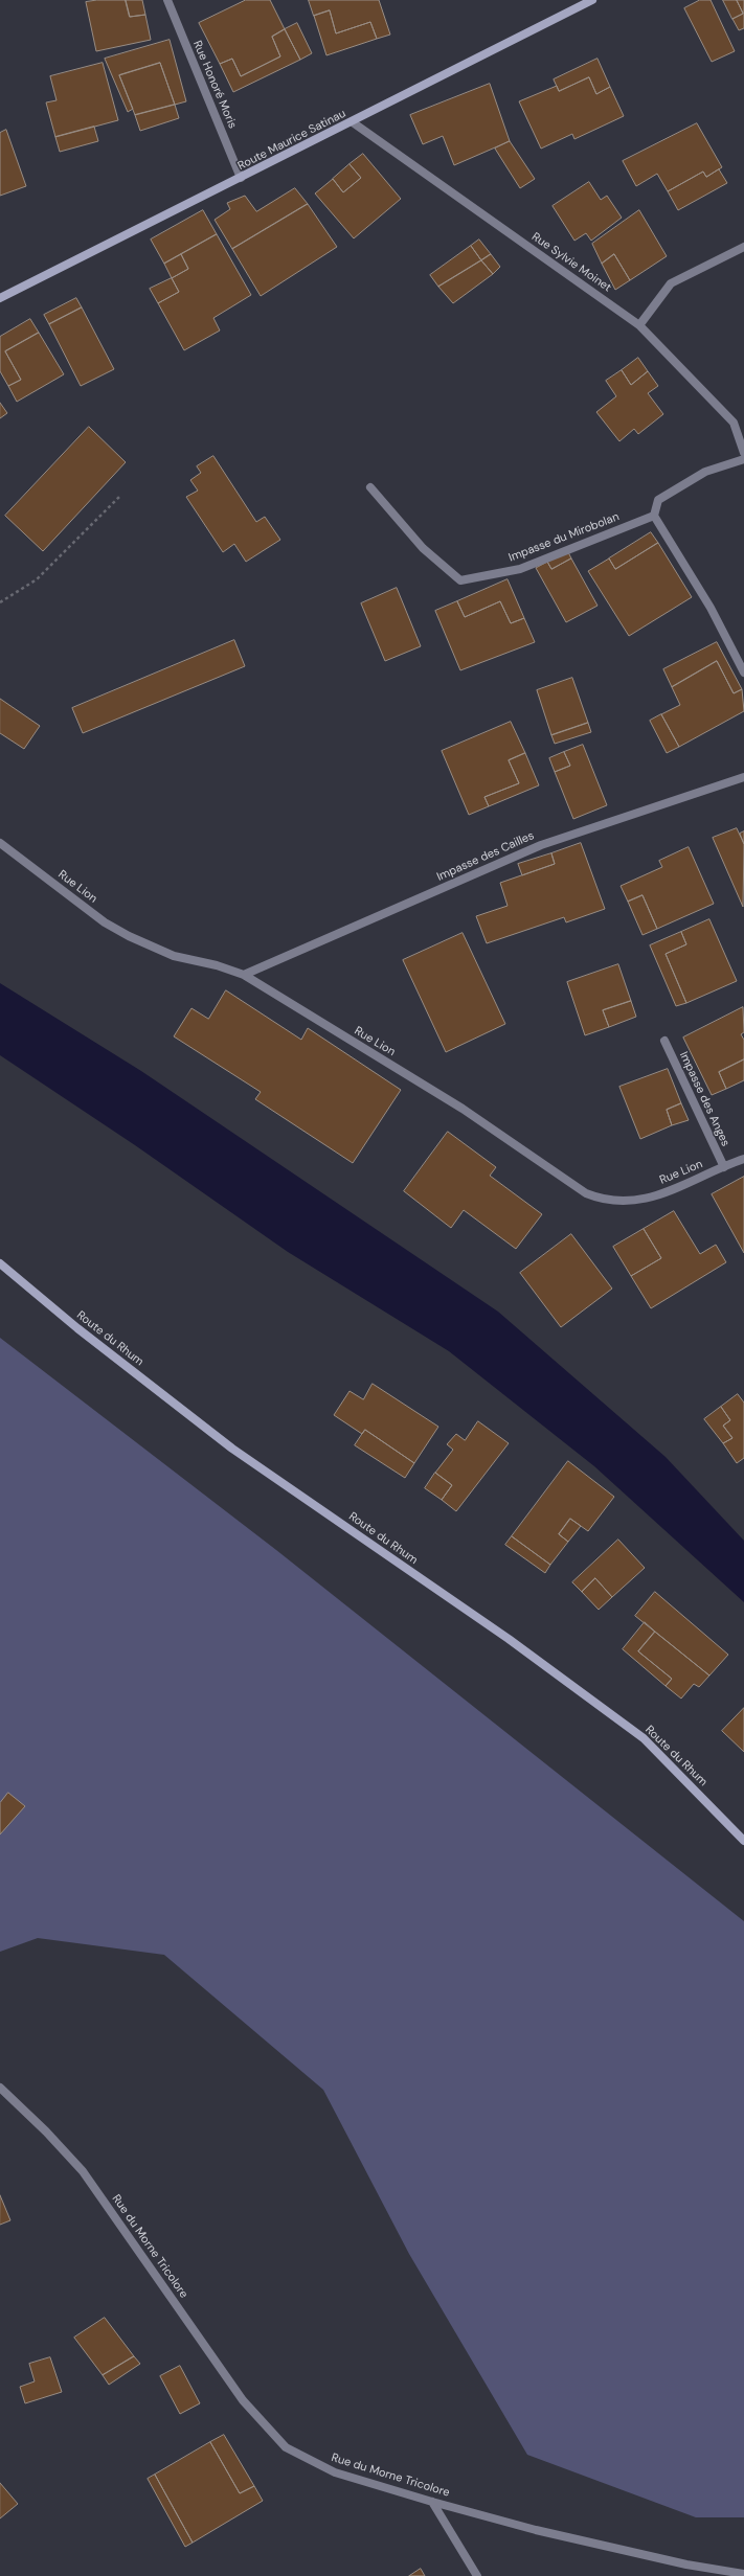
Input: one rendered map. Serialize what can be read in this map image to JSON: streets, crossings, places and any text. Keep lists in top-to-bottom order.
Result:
{
  "streets": {
    "street": [
      "Rue Honoré Moris",
      "Route Maurice Satinau",
      "Rue Sylvie Moinet",
      "Impasse du Mirobolan",
      "Impasse des Cailles",
      "Rue Lion",
      "Impasse des Anges",
      "Route du Rhum",
      "Rue du Morne Tricolore"
    ]
  },
  "crossings": [
    ["Rue Honoré Moris", "Route Maurice Satinau"],
    ["Route Maurice Satinau", "Rue Sylvie Moinet"],
    ["Impasse des Cailles", "Rue Lion"],
    ["Rue Lion", "Impasse des Anges"]
  ]
}
